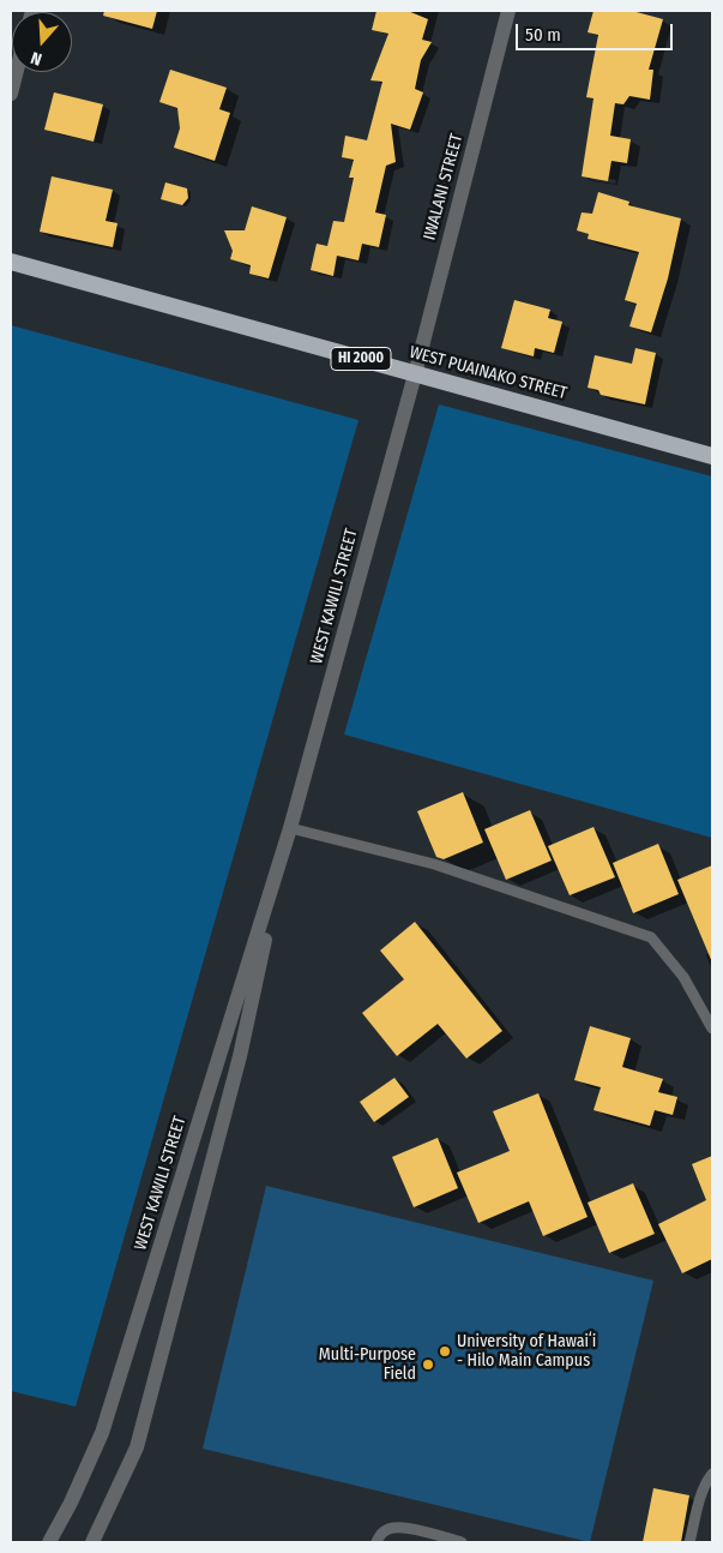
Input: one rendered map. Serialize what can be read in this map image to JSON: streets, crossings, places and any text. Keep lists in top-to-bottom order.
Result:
{
  "streets": {
    "highway": ["HI 2000", "WEST PUAINAKO STREET"],
    "street": ["IWALANI STREET", "WEST KAWILI STREET"]
  },
  "crossings": [
    ["IWALANI STREET", "WEST PUAINAKO STREET"],
    ["IWALANI STREET", "WEST KAWILI STREET"],
    ["WEST PUAINAKO STREET", "WEST KAWILI STREET"]
  ],
  "places": ["University of Hawaiʻi - Hilo Main Campus", "Multi-Purpose Field"],
  "scale_bar": "50 m",
  "north": "bottom"
}
